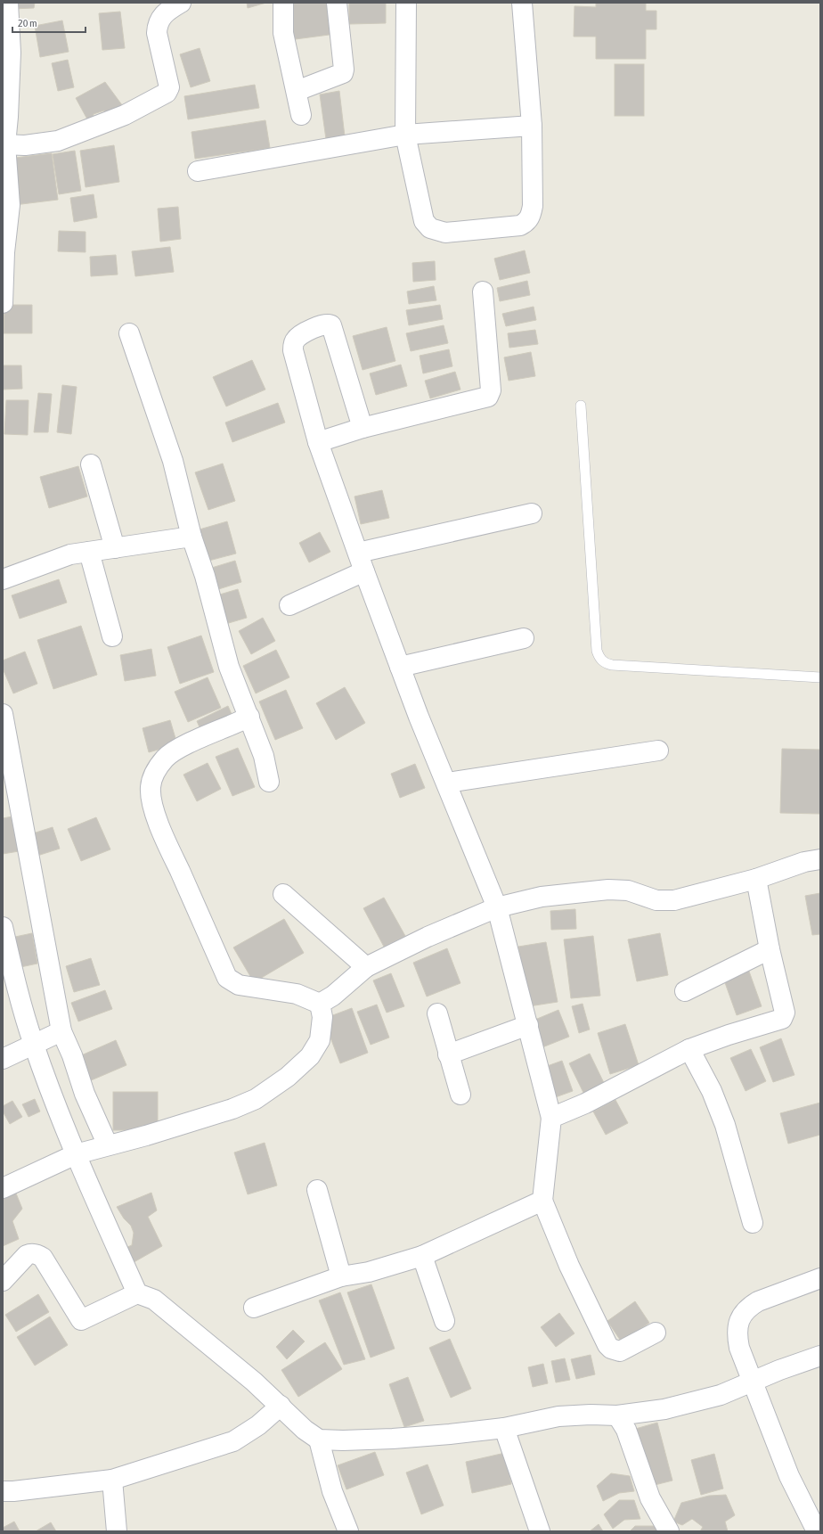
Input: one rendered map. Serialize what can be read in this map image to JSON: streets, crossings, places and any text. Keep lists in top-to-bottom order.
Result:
{
  "scale_bar": "20 m"
}
